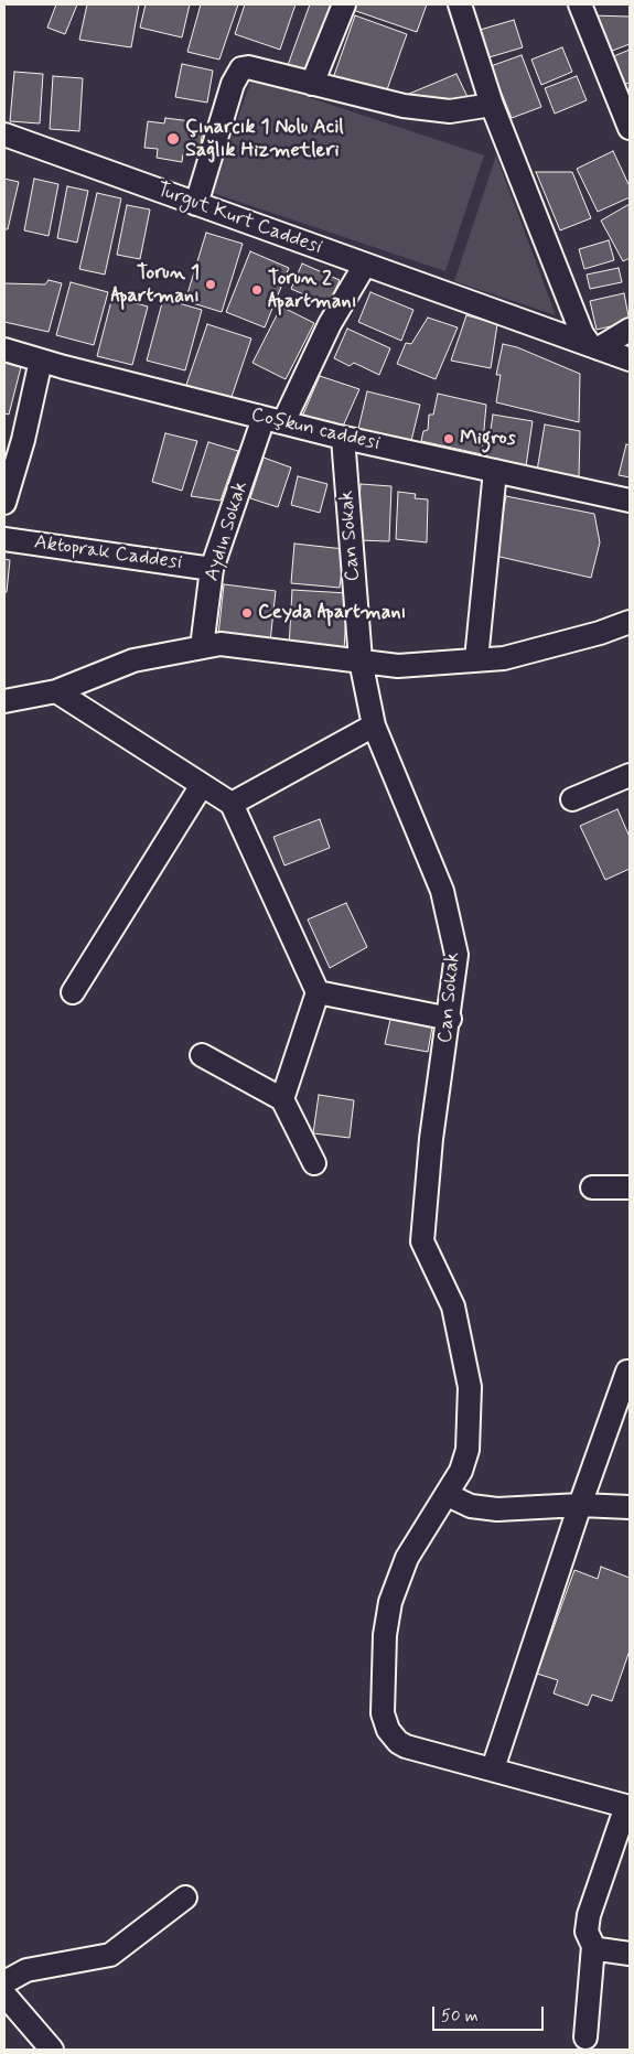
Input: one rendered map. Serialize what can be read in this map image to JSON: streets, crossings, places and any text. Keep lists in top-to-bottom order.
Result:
{
  "streets": {
    "street": [
      "Turgut Kurt Caddesi",
      "Coşkun caddesi",
      "Aydın Sokak",
      "Can Sokak",
      "Aktoprak Caddesi"
    ]
  },
  "crossings": [
    ["Turgut Kurt Caddesi", "Aydın Sokak"],
    ["Coşkun caddesi", "Aydın Sokak"],
    ["Coşkun caddesi", "Can Sokak"],
    ["Aydın Sokak", "Aktoprak Caddesi"]
  ],
  "places": [
    "Çınarcık 1 Nolu Acil Sağlık Hizmetleri",
    "Torun 1 Apartmanı",
    "Torun 2 Apartmanı",
    "Migros",
    "Ceyda Apartmanı"
  ],
  "scale_bar": "50 m"
}
